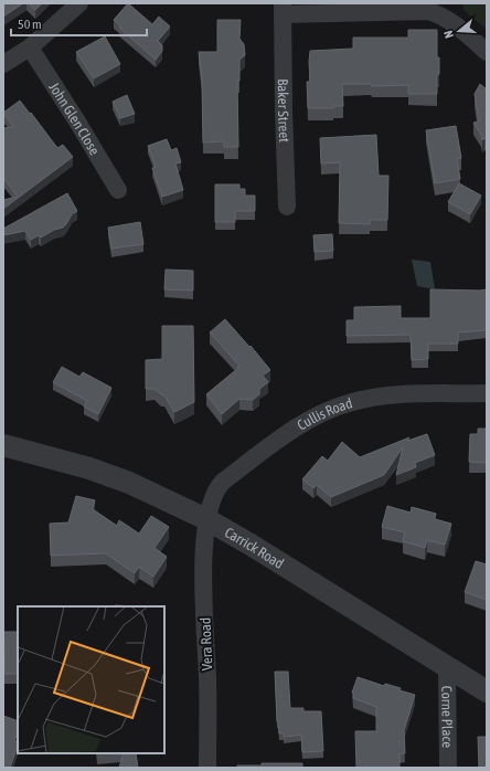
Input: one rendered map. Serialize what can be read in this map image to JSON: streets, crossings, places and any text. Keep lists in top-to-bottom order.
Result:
{
  "streets": {
    "street": [
      "Baker Street",
      "John Glen Close",
      "Cullis Road",
      "Carrick Road",
      "Vera Road",
      "Corne Place"
    ]
  },
  "crossings": [
    ["Cullis Road", "Carrick Road"],
    ["Cullis Road", "Vera Road"],
    ["Carrick Road", "Vera Road"],
    ["Carrick Road", "Corne Place"]
  ],
  "scale_bar": "50 m",
  "north": "left"
}
